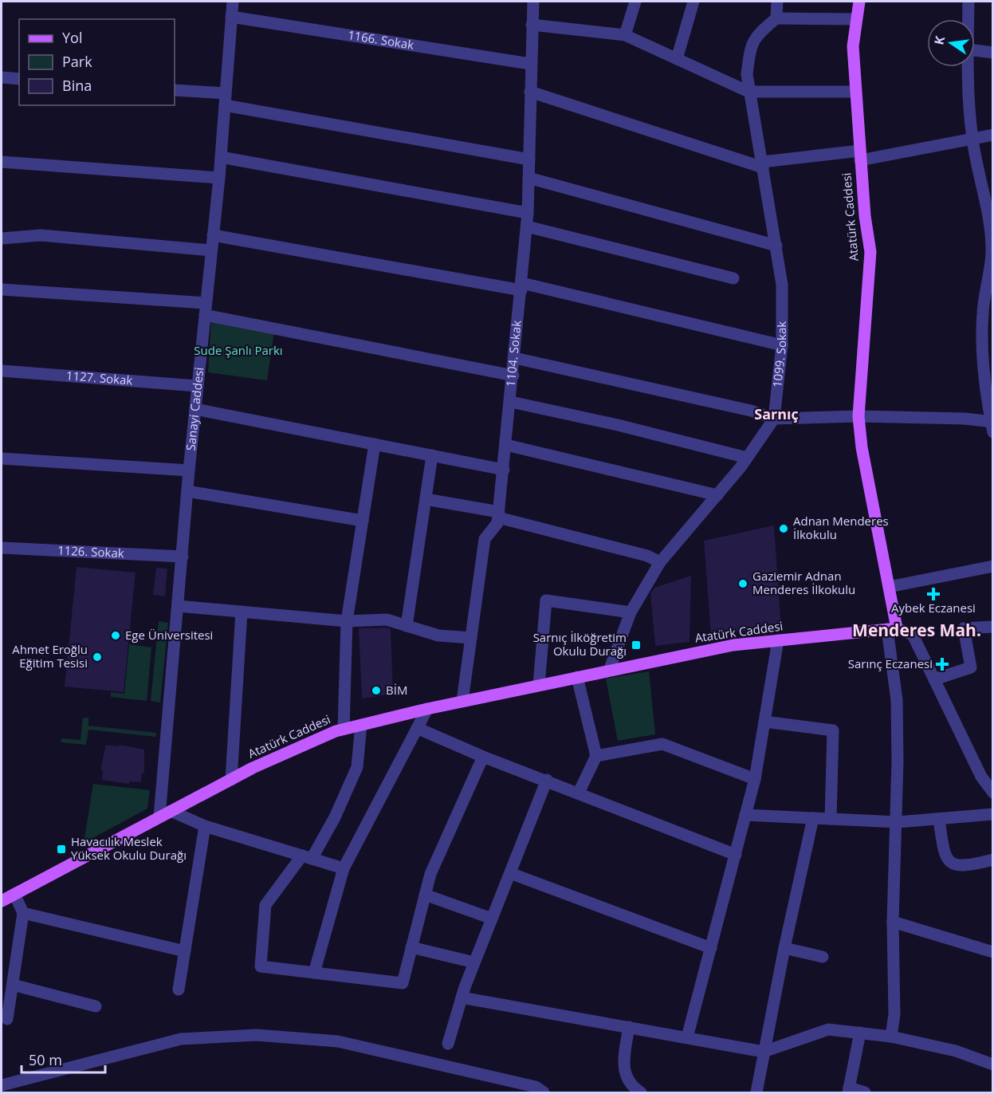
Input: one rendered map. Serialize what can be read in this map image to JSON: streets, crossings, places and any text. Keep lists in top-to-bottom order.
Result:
{
  "streets": {
    "main road": ["Atatürk Caddesi"],
    "street": [
      "1166. Sokak",
      "1104. Sokak",
      "1099. Sokak",
      "1127. Sokak",
      "Sanayi Caddesi",
      "1126. Sokak"
    ]
  },
  "crossings": [
    ["1166. Sokak", "1104. Sokak"],
    ["1166. Sokak", "Sanayi Caddesi"],
    ["Atatürk Caddesi", "1104. Sokak"],
    ["Atatürk Caddesi", "1099. Sokak"],
    ["Atatürk Caddesi", "Sanayi Caddesi"],
    ["1127. Sokak", "Sanayi Caddesi"],
    ["Sanayi Caddesi", "1126. Sokak"]
  ],
  "districts": ["Sarnıç", "Menderes Mah."],
  "parks": ["Sude Şanlı Parkı"],
  "places": {
    "other": [
      "Adnan Menderes İlkokulu",
      "Gaziemir Adnan Menderes İlkokulu",
      "Ege Üniversitesi",
      "Ahmet Eroğlu Eğitim Tesisi",
      "BİM"
    ],
    "health": ["Aybek Eczanesi", "Sarınç Eczanesi"],
    "transit": ["Sarnıç İlköğretim Okulu Durağı", "Havacılık Meslek Yüksek Okulu Durağı"]
  },
  "legend": ["Yol", "Park", "Bina"],
  "scale_bar": "50 m",
  "north": "left"
}
